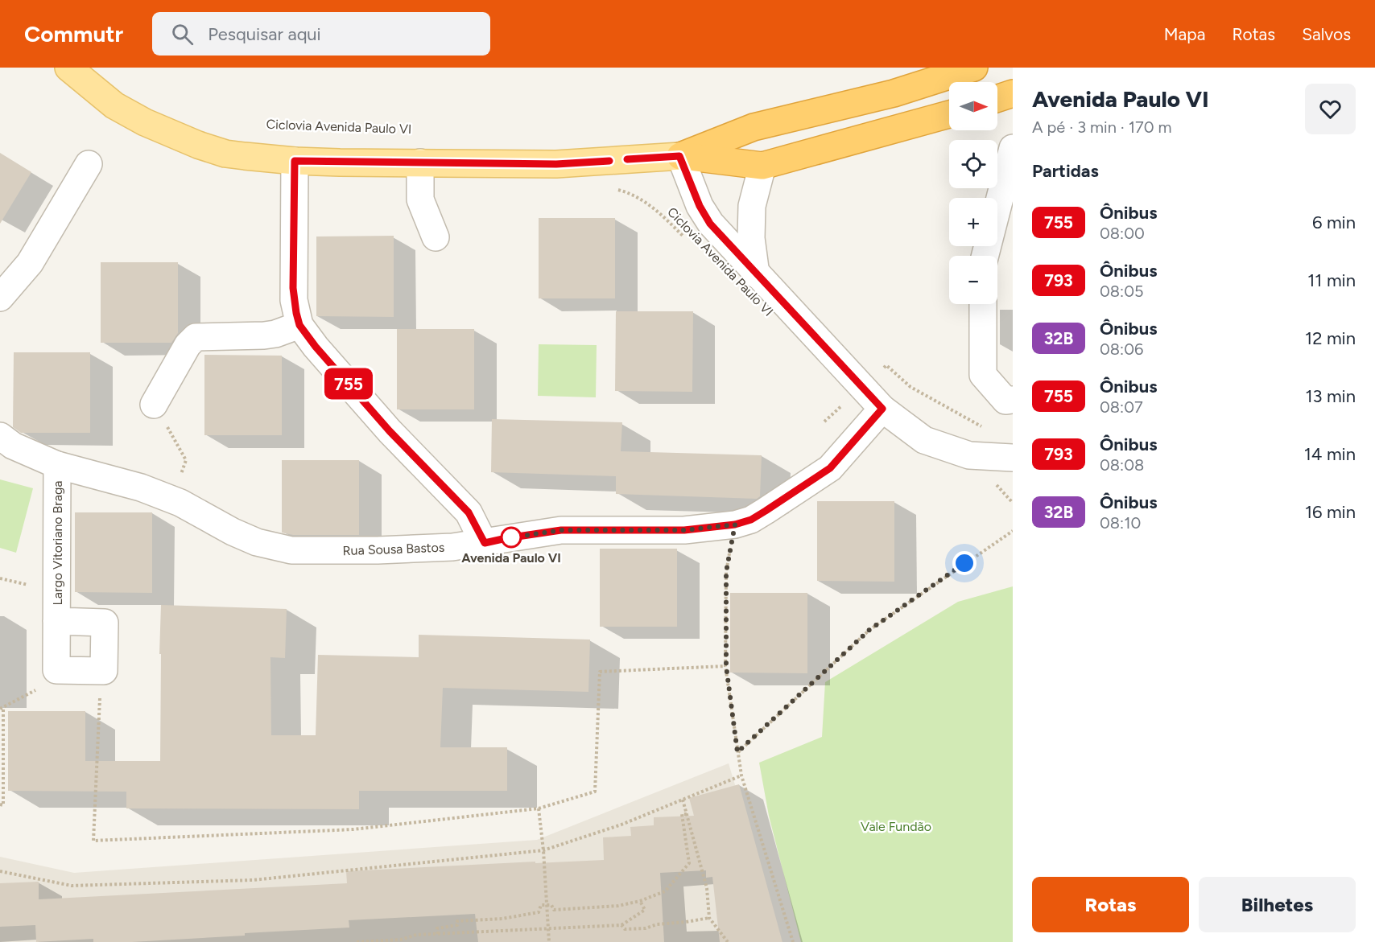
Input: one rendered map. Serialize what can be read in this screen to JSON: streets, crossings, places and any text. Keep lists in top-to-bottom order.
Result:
{
  "streets": {
    "street": ["Largo Vitoriano Braga", "Rua Sousa Bastos"],
    "path": ["Ciclovia Avenida Paulo VI"]
  },
  "crossings": [
    ["Largo Vitoriano Braga", "Rua Sousa Bastos"]
  ],
  "parks": ["Vale Fundão"],
  "places": ["Avenida Paulo VI"],
  "lines": ["bus line 755"],
  "north": "right",
  "page": {
    "header": "Commutr",
    "search": "Pesquisar aqui",
    "nav": ["Mapa", "Rotas", "Salvos"],
    "on_map": "755",
    "heading": [
      ["Avenida Paulo VI", "A pé · 3 min · 170 m"],
      "Partidas"
    ],
    "map_buttons": ["+", "−"],
    "list": [
      {
        "mark": "755",
        "name": "Ônibus",
        "note": "08:00",
        "value": "6 min"
      },
      {
        "mark": "793",
        "name": "Ônibus",
        "note": "08:05",
        "value": "11 min"
      },
      {
        "mark": "32B",
        "name": "Ônibus",
        "note": "08:06",
        "value": "12 min"
      },
      {
        "mark": "755",
        "name": "Ônibus",
        "note": "08:07",
        "value": "13 min"
      },
      {
        "mark": "793",
        "name": "Ônibus",
        "note": "08:08",
        "value": "14 min"
      },
      {
        "mark": "32B",
        "name": "Ônibus",
        "note": "08:10",
        "value": "16 min"
      }
    ],
    "buttons": ["Rotas", "Bilhetes"]
  }
}
